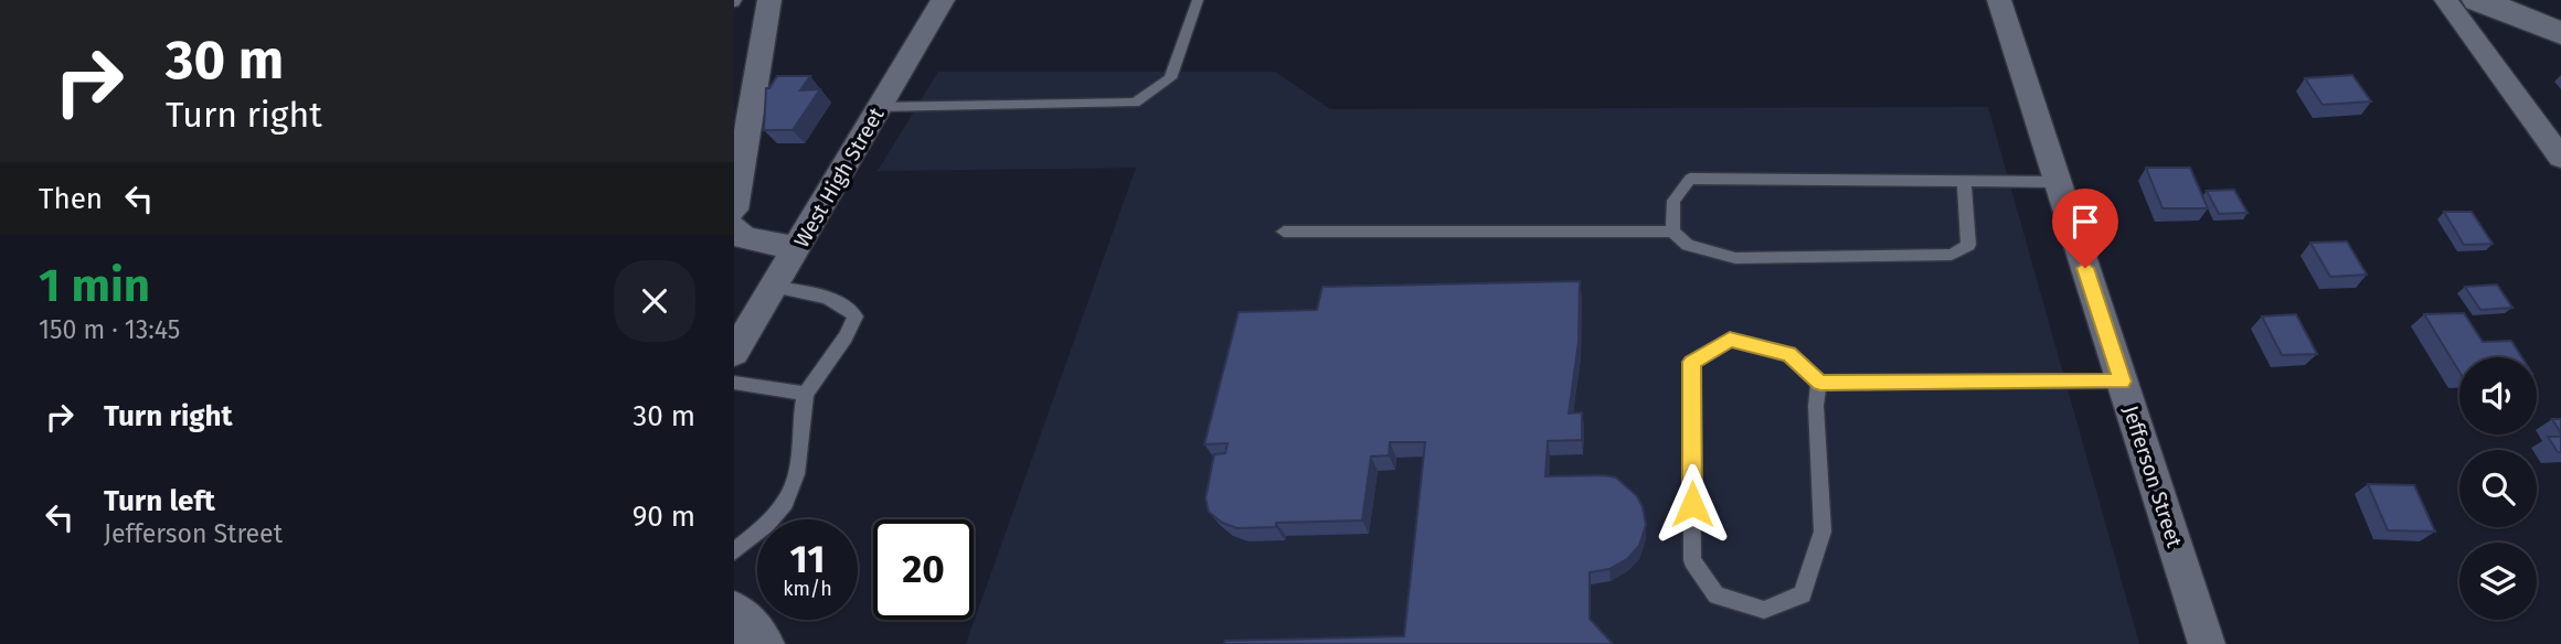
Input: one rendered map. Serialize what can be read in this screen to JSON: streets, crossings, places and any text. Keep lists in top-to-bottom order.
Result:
{
  "streets": {
    "street": ["West High Street", "Jefferson Street"]
  },
  "page": {
    "turn": ["30 m", "Turn right"],
    "then": "Then",
    "heading": ["1 min", "150 m · 13:45"],
    "list": [
      {
        "name": "Turn right",
        "value": "30 m"
      },
      {
        "name": "Turn left",
        "note": "Jefferson Street",
        "value": "90 m"
      }
    ],
    "speed": "11 km/h",
    "limit": "20"
  }
}
